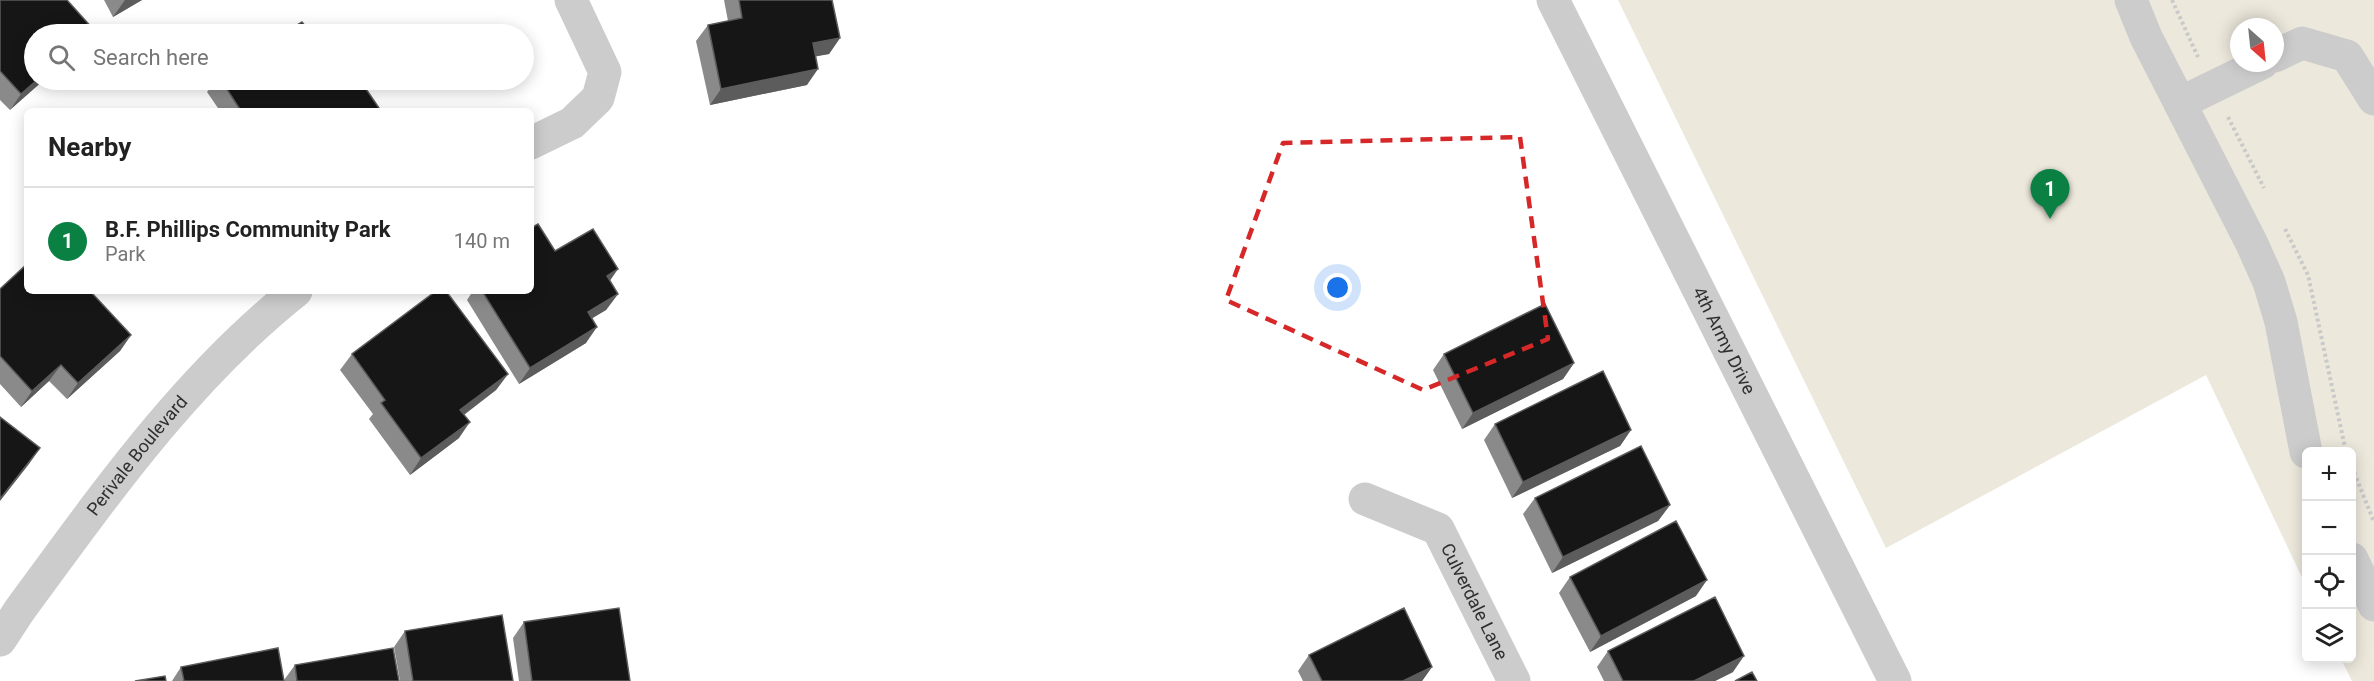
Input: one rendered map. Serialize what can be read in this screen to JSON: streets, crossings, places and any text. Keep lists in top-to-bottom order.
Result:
{
  "streets": {
    "street": ["4th Army Drive", "Perivale Boulevard", "Culverdale Lane"]
  },
  "north": "bottom right",
  "page": {
    "search": "Search here",
    "heading": "Nearby",
    "pins": "1",
    "list": [
      {
        "mark": "1",
        "name": "B.F. Phillips Community Park",
        "note": "Park",
        "value": "140 m"
      }
    ],
    "map_buttons": ["+", "−"]
  }
}
